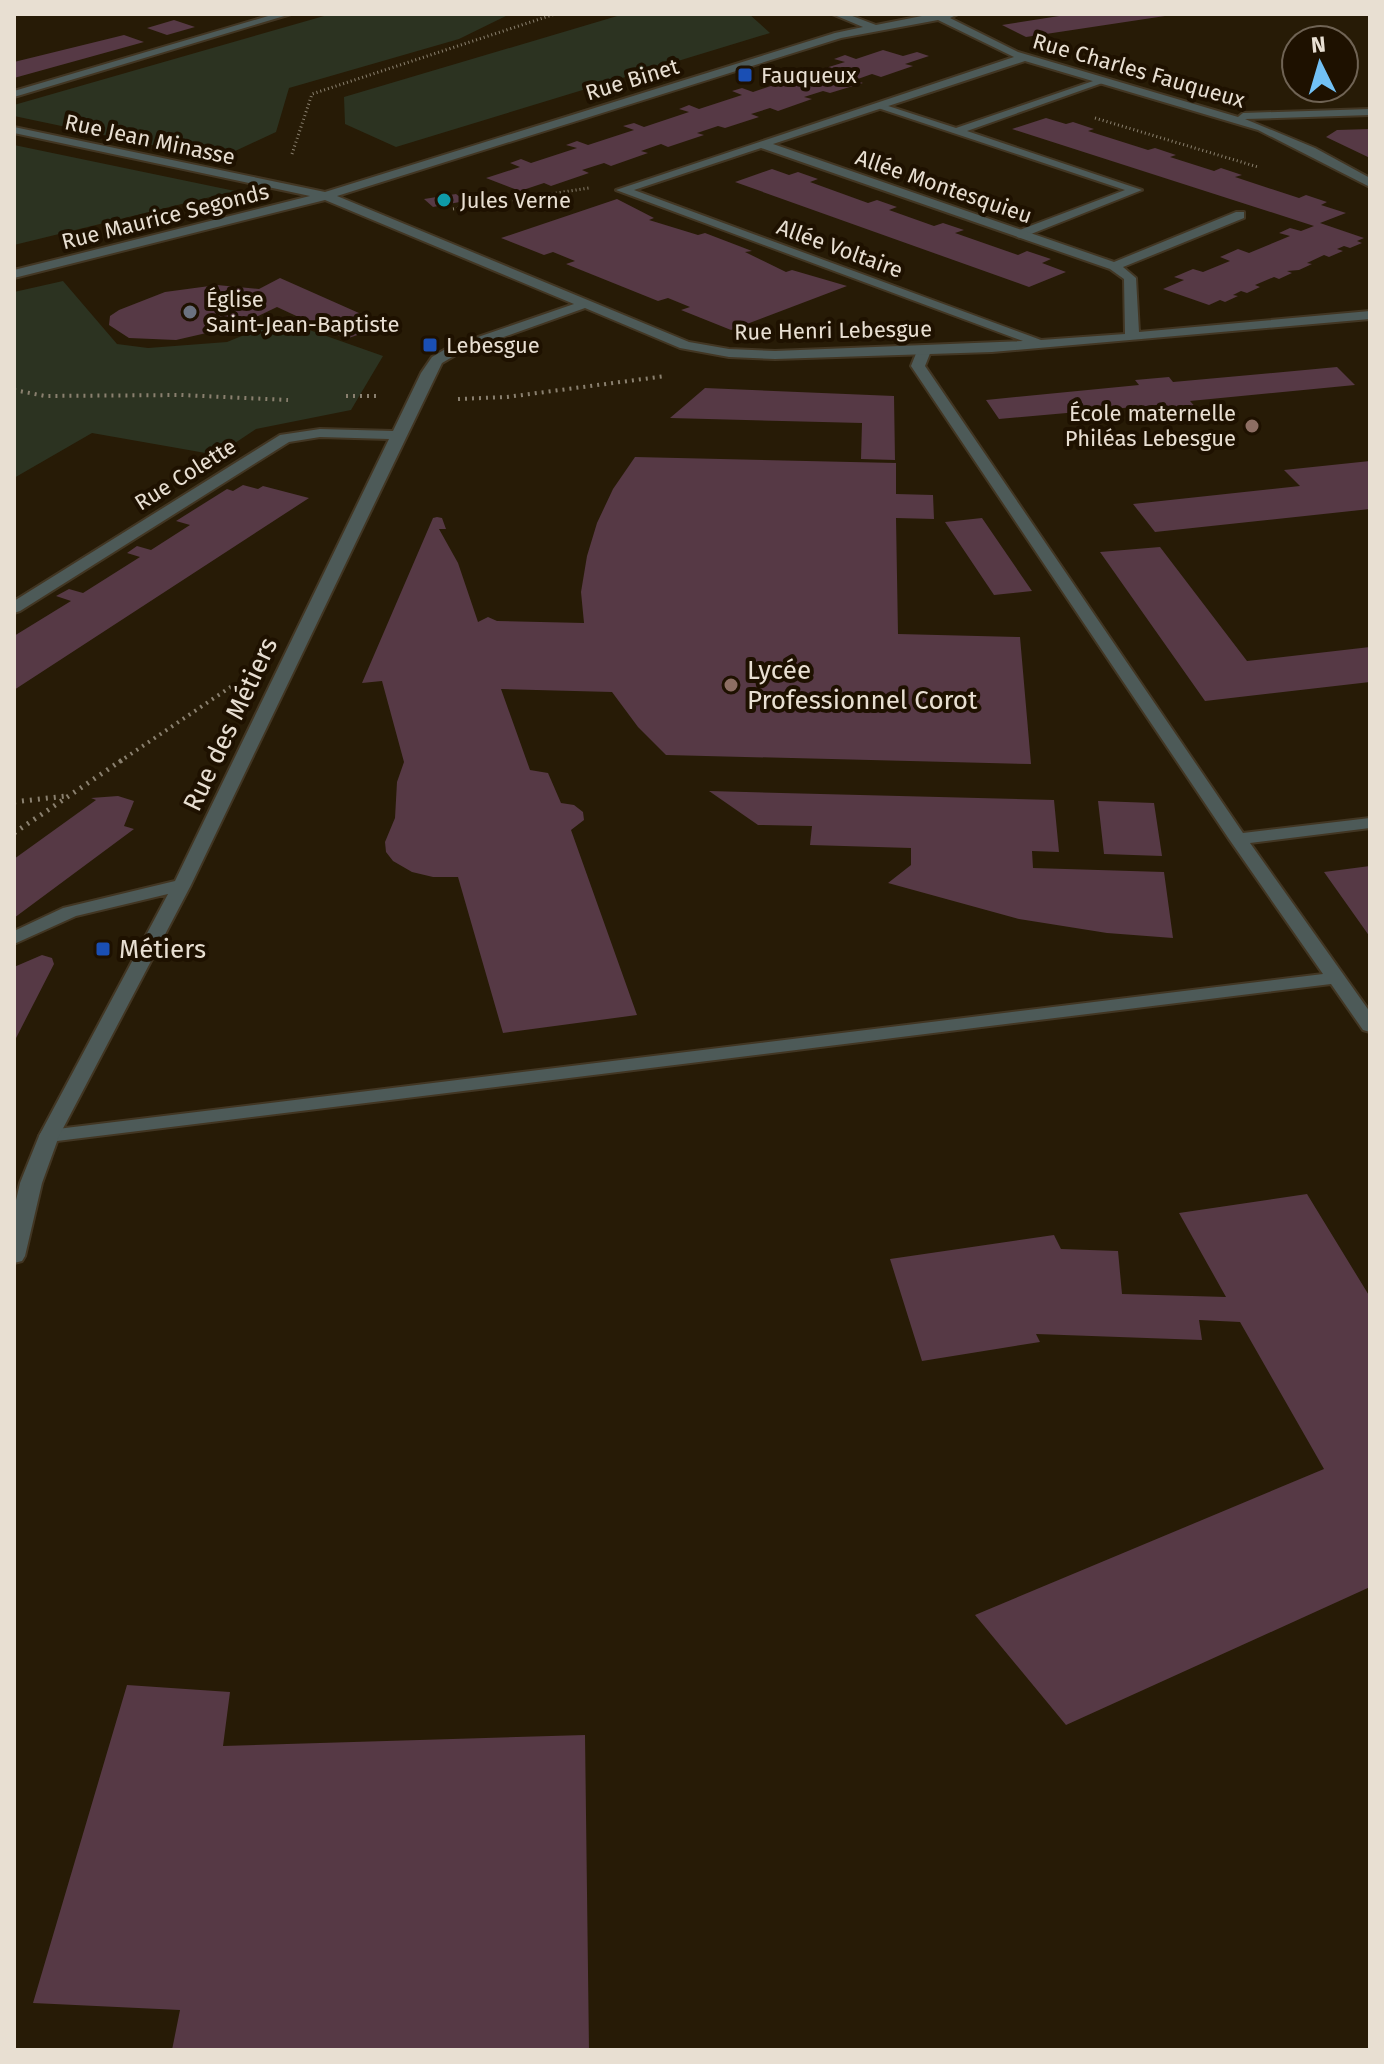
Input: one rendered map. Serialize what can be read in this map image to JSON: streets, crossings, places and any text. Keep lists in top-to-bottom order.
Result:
{
  "streets": {
    "street": [
      "Rue Charles Fauqueux",
      "Rue Binet",
      "Rue Jean Minasse",
      "Allée Montesquieu",
      "Rue Maurice Segonds",
      "Allée Voltaire",
      "Rue Henri Lebesgue",
      "Rue Colette",
      "Rue des Métiers"
    ]
  },
  "crossings": [
    ["Rue Charles Fauqueux", "Rue Binet"],
    ["Rue Binet", "Rue Jean Minasse"],
    ["Rue Binet", "Rue Maurice Segonds"],
    ["Rue Binet", "Rue Henri Lebesgue"],
    ["Rue Jean Minasse", "Rue Maurice Segonds"],
    ["Rue Jean Minasse", "Rue Henri Lebesgue"],
    ["Rue Maurice Segonds", "Rue Henri Lebesgue"],
    ["Allée Voltaire", "Rue Henri Lebesgue"],
    ["Rue Henri Lebesgue", "Rue des Métiers"],
    ["Rue Colette", "Rue des Métiers"]
  ],
  "places": {
    "transit": ["Fauqueux", "Lebesgue", "Métiers"],
    "other": [
      "Jules Verne",
      "Église Saint-Jean-Baptiste",
      "École maternelle Philéas Lebesgue",
      "Lycée Professionnel Corot"
    ]
  },
  "north": "top"
}
